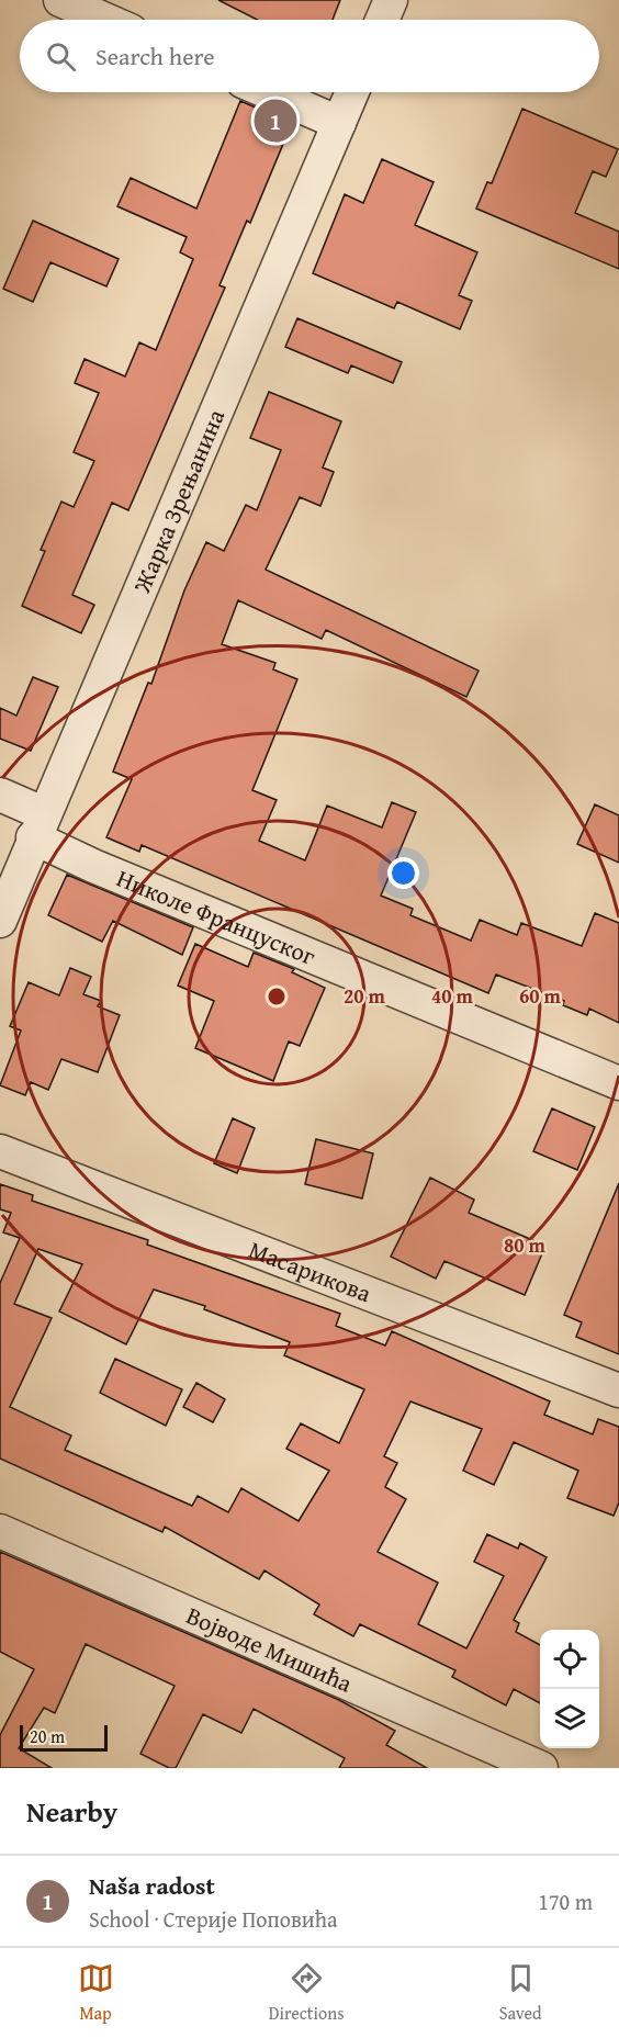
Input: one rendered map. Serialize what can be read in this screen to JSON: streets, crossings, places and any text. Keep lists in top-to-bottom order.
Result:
{
  "streets": {
    "street": [
      "Жарка Зрењанина",
      "Николе Француског",
      "Масарикова",
      "Војводе Мишића"
    ]
  },
  "crossings": [
    ["Жарка Зрењанина", "Николе Француског"]
  ],
  "scale_bar": "20 m",
  "page": {
    "search": "Search here",
    "pins": "1",
    "scale": "20 m",
    "heading": "Nearby",
    "list": [
      {
        "mark": "1",
        "name": "Naša radost",
        "note": "School · Стерије Поповића",
        "value": "170 m"
      }
    ],
    "nav": ["Map", "Directions", "Saved"]
  },
  "rings": [
    "20 m",
    "40 m",
    "60 m",
    "80 m"
  ]
}
